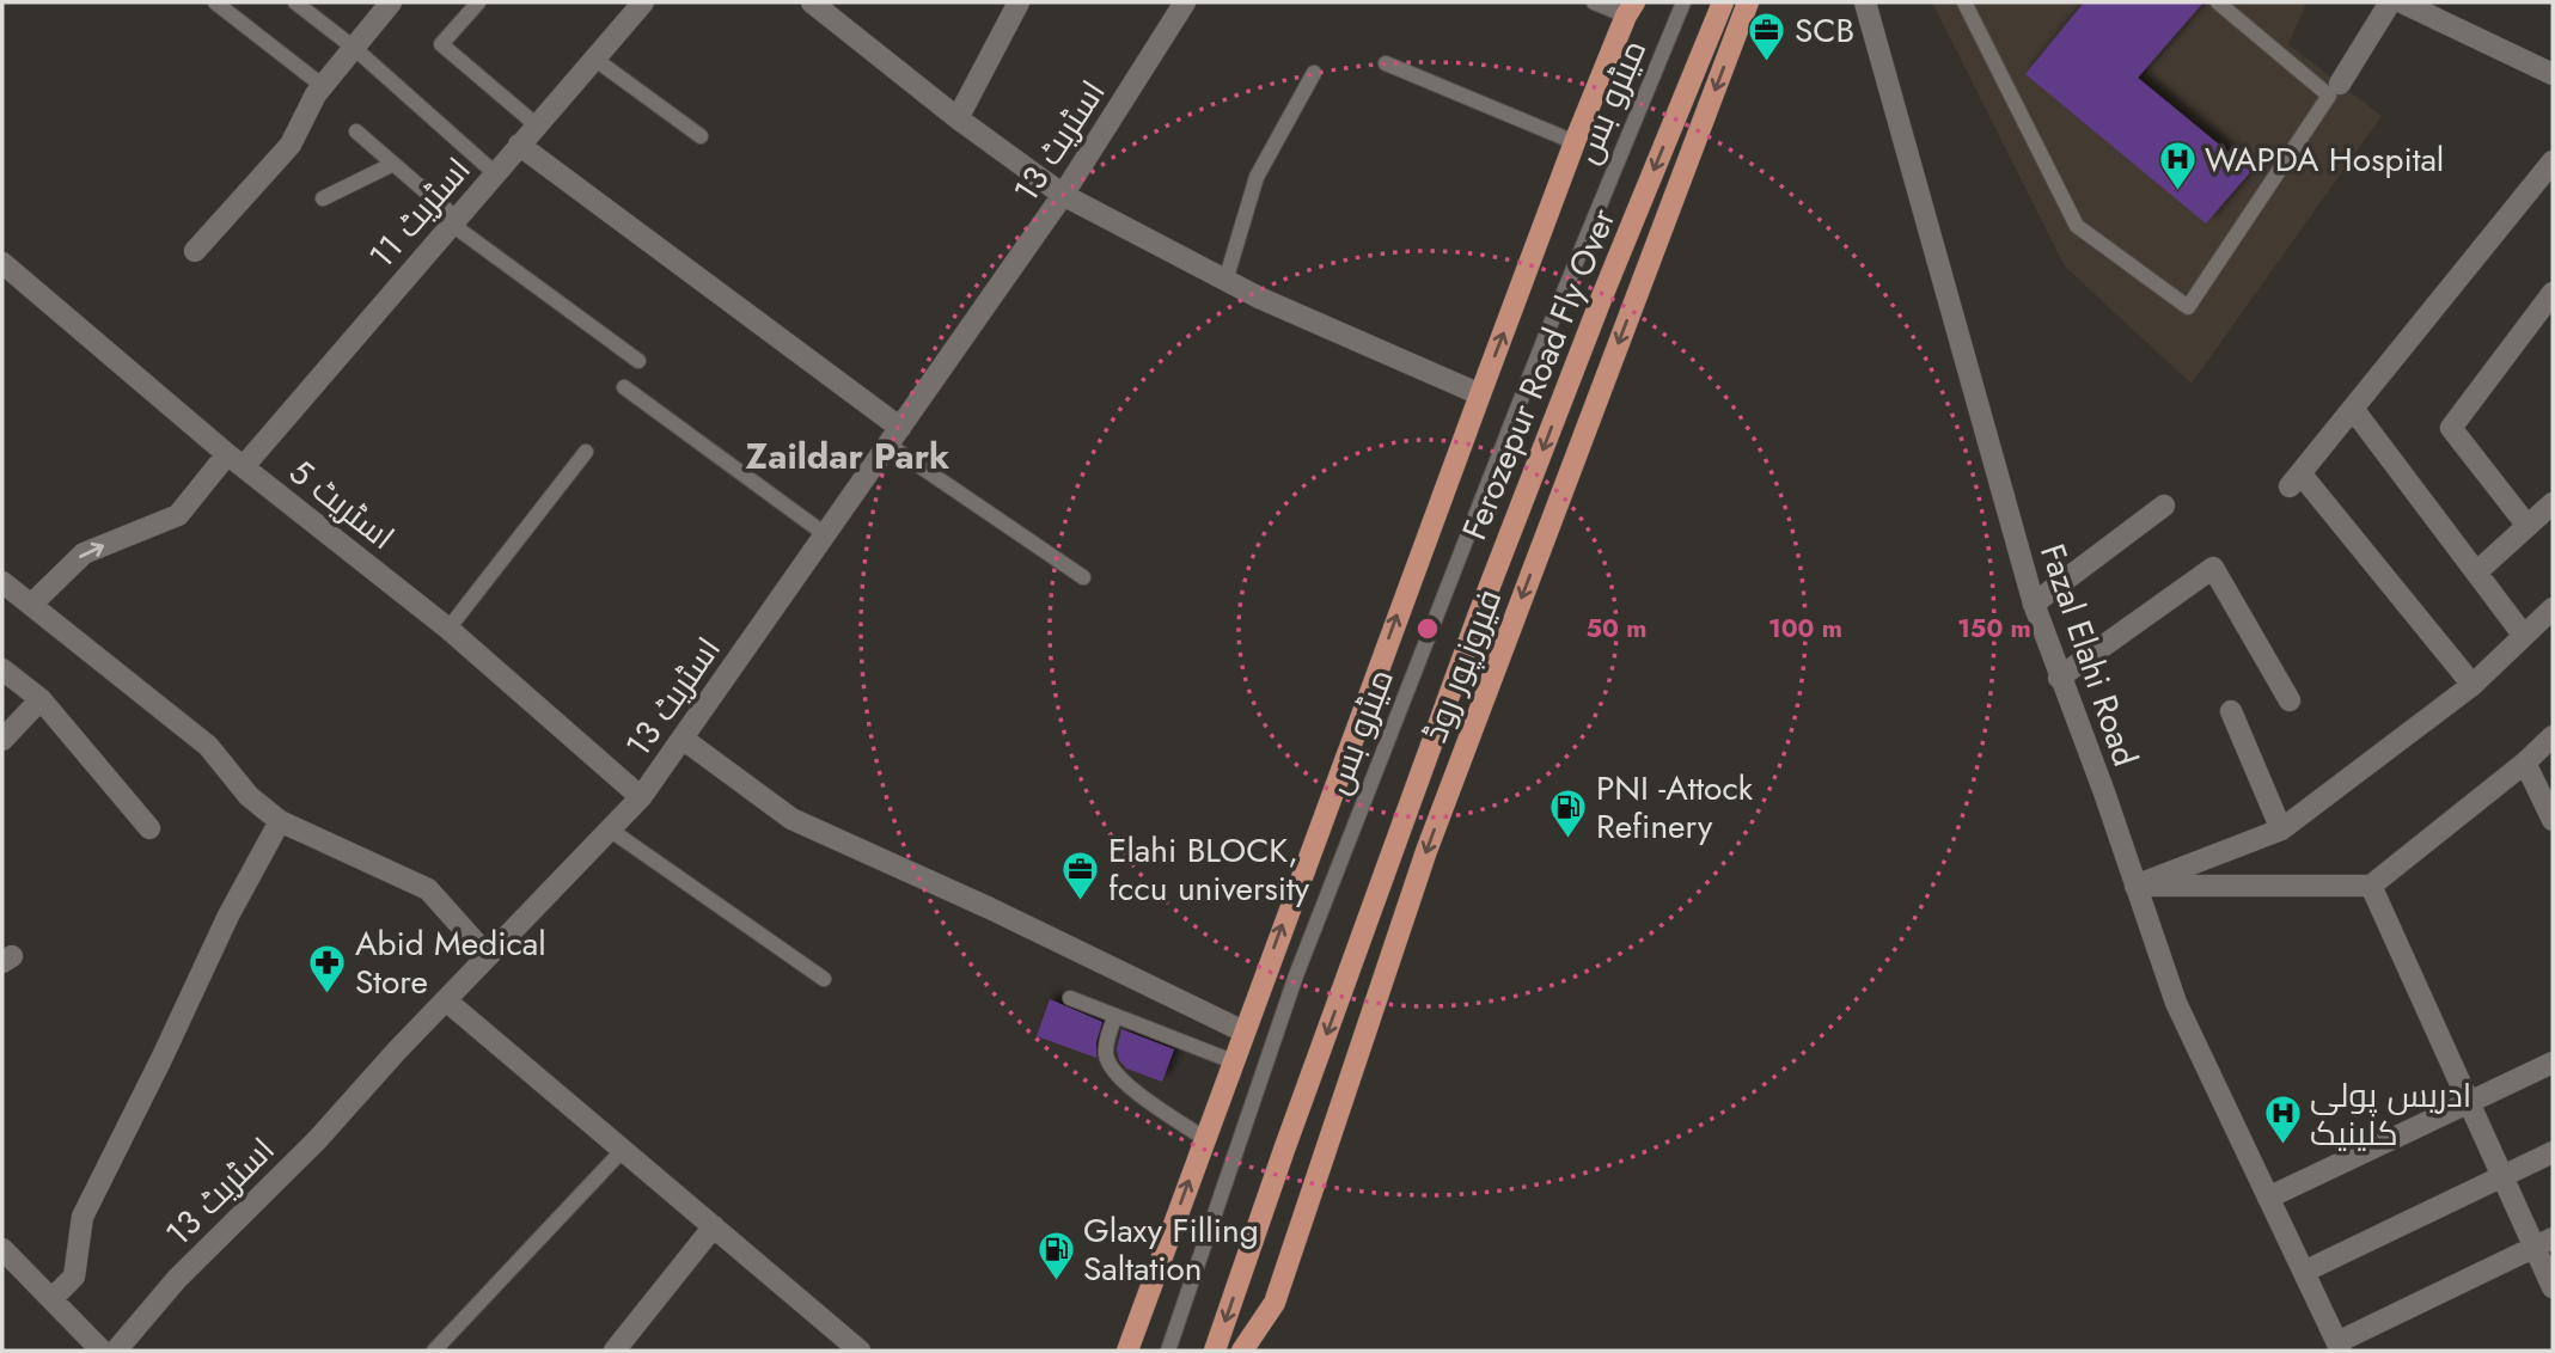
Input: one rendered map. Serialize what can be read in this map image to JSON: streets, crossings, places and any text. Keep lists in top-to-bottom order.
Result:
{
  "streets": {
    "main road": ["Ferozepur Road Fly Over", "فیروزپور روڈ"],
    "street": [
      "اسٹریٹ 13",
      "اسٹریٹ 11",
      "اسٹریٹ 5",
      "Fazal Elahi Road"
    ],
    "lane": ["میٹرو بس"]
  },
  "crossings": [
    ["اسٹریٹ 13", "اسٹریٹ 5"],
    ["اسٹریٹ 11", "اسٹریٹ 5"]
  ],
  "districts": ["Zaildar Park"],
  "places": {
    "office": ["SCB", "Elahi BLOCK, fccu university"],
    "hospital": ["WAPDA Hospital", "ادریس پولی کلینیک"],
    "fuel station": ["PNI -Attock Refinery", "Glaxy Filling Saltation"],
    "pharmacy": ["Abid Medical Store"]
  },
  "rings": ["50 m", "100 m", "150 m"]
}
